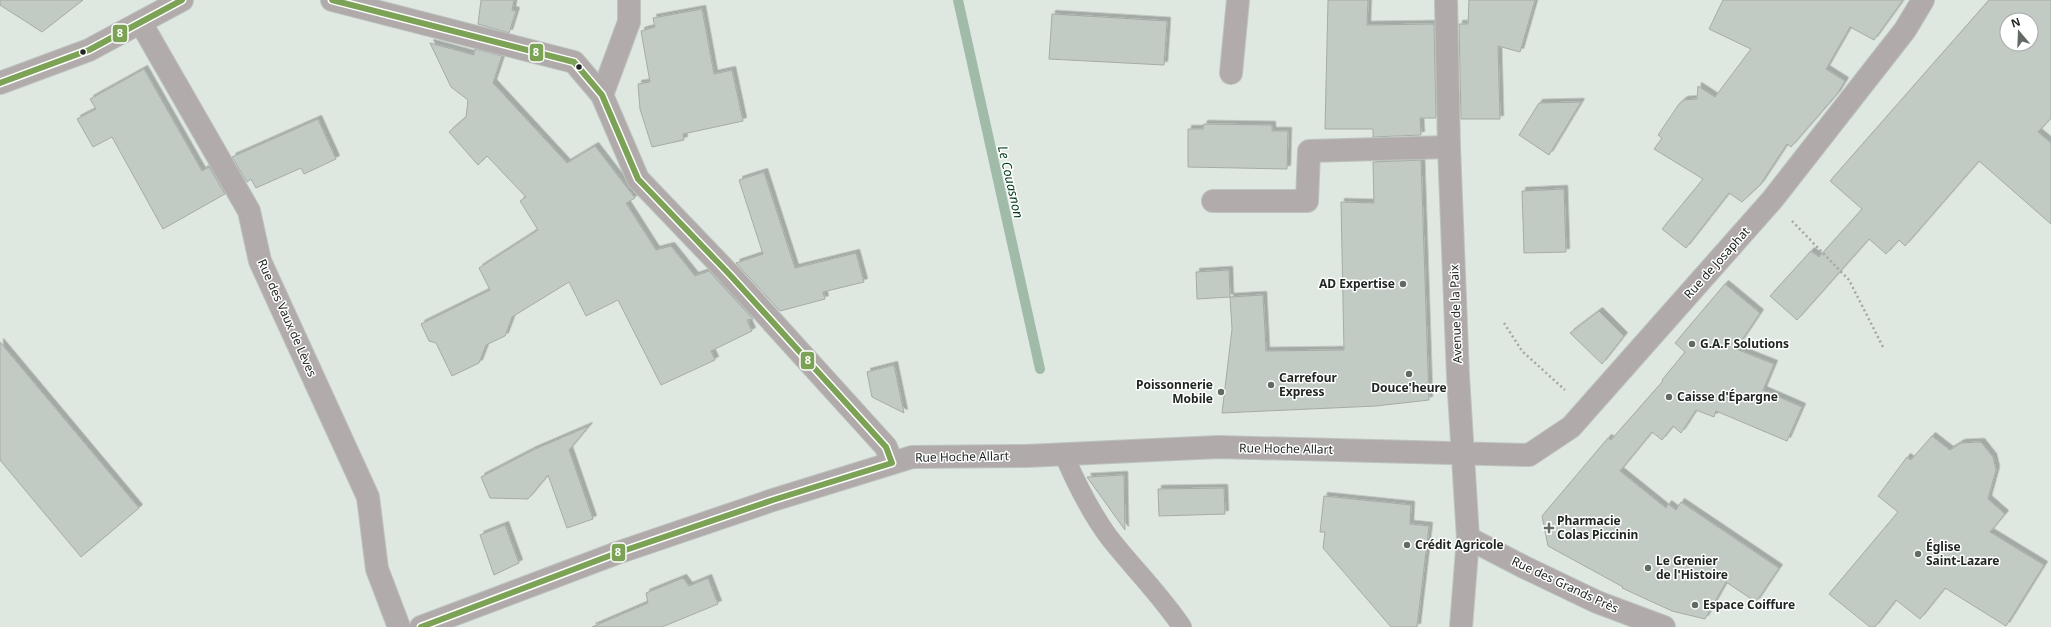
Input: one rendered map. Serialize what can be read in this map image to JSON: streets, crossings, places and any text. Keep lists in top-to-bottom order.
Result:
{
  "streets": {
    "street": [
      "Rue de Josaphat",
      "Avenue de la Paix",
      "Rue des Vaux de Lèves",
      "Rue Hoche Allart",
      "Rue des Grands Près"
    ]
  },
  "crossings": [
    ["Rue de Josaphat", "Avenue de la Paix"],
    ["Rue de Josaphat", "Rue Hoche Allart"],
    ["Avenue de la Paix", "Rue Hoche Allart"],
    ["Avenue de la Paix", "Rue des Grands Près"]
  ],
  "water": ["Le Couasnon"],
  "places": {
    "other": [
      "AD Expertise",
      "G.A.F Solutions",
      "Douce'heure",
      "Carrefour Express",
      "Poissonnerie Mobile",
      "Caisse d'Épargne",
      "Crédit Agricole",
      "Église Saint-Lazare",
      "Le Grenier de l'Histoire",
      "Espace Coiffure"
    ],
    "health": ["Pharmacie Colas Piccinin"]
  },
  "lines": ["transit line 8"],
  "north": "top"
}
